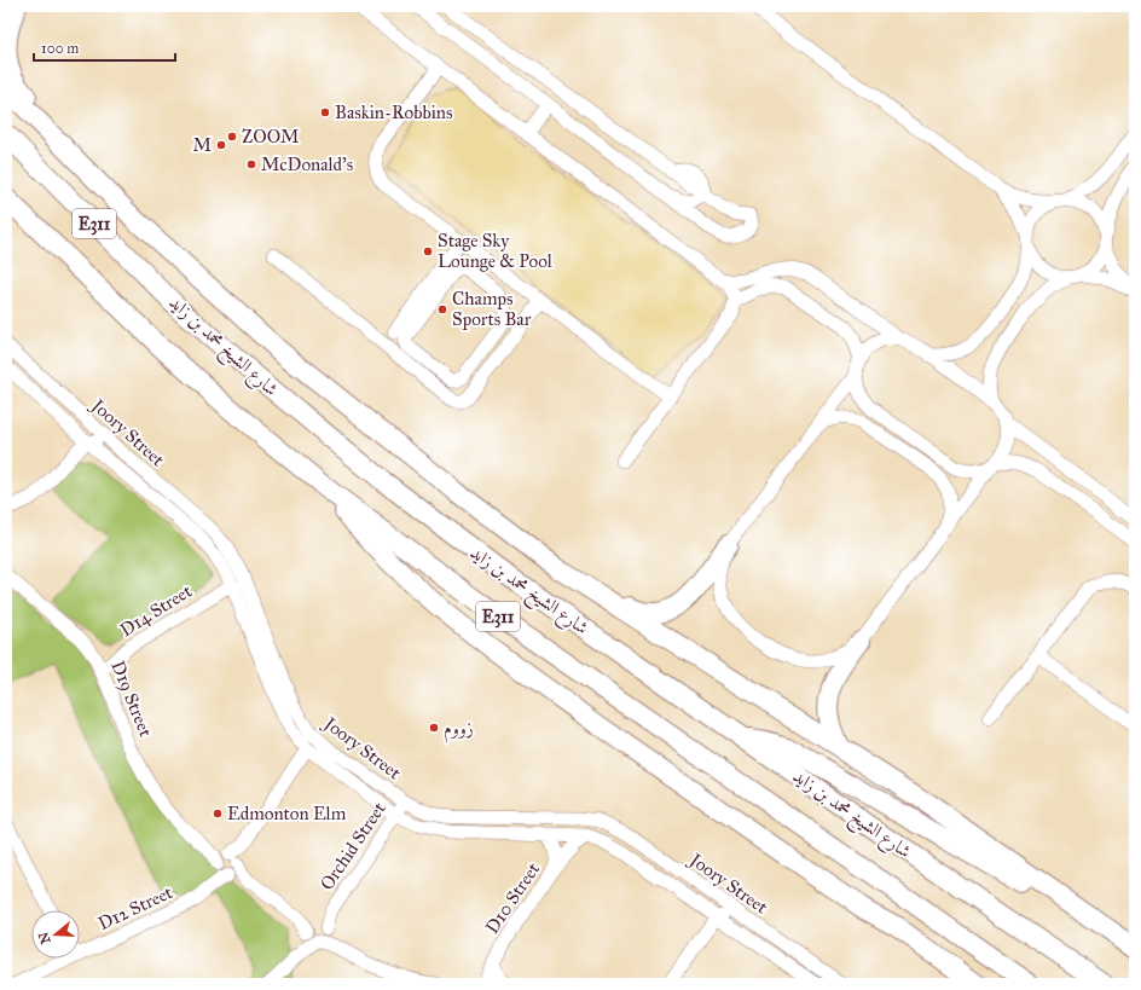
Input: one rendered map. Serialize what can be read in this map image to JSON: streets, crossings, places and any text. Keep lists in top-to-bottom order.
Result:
{
  "streets": {
    "highway": ["E311", "شارع الشيخ محمد بن زايد"],
    "street": [
      "Joory Street",
      "D14 Street",
      "D19 Street",
      "Orchid Street",
      "D10 Street",
      "D12 Street"
    ]
  },
  "crossings": [
    ["Joory Street", "D14 Street"],
    ["Joory Street", "Orchid Street"],
    ["Joory Street", "D10 Street"],
    ["D14 Street", "D19 Street"],
    ["D19 Street", "D12 Street"]
  ],
  "places": [
    "Baskin-Robbins",
    "ZOOM",
    "M",
    "McDonald's",
    "Stage Sky Lounge & Pool",
    "Champs Sports Bar",
    "زووم",
    "Edmonton Elm"
  ],
  "scale_bar": "100 m",
  "north": "left"
}
